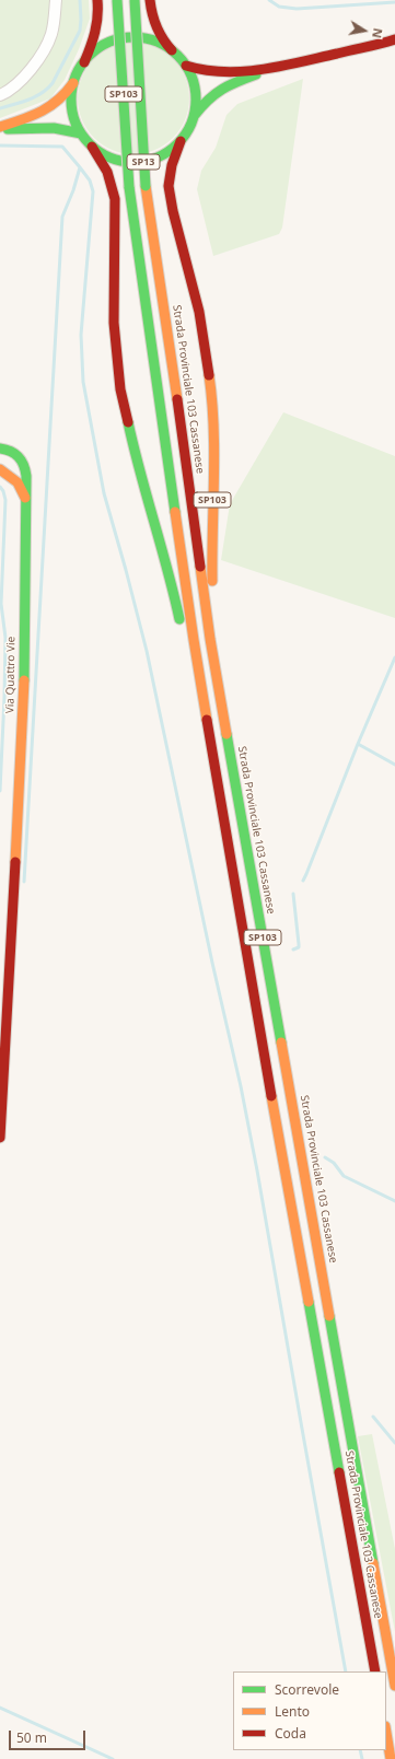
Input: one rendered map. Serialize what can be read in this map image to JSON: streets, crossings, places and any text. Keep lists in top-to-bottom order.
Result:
{
  "streets": {
    "main road": [
      "SP103",
      "SP13",
      "Strada Provinciale 103 Cassanese",
      "Via Quattro Vie"
    ]
  },
  "crossings": [
    ["SP103", "SP13"],
    ["SP103", "Strada Provinciale 103 Cassanese"]
  ],
  "legend": ["Scorrevole", "Lento", "Coda"],
  "scale_bar": "50 m",
  "north": "right"
}
